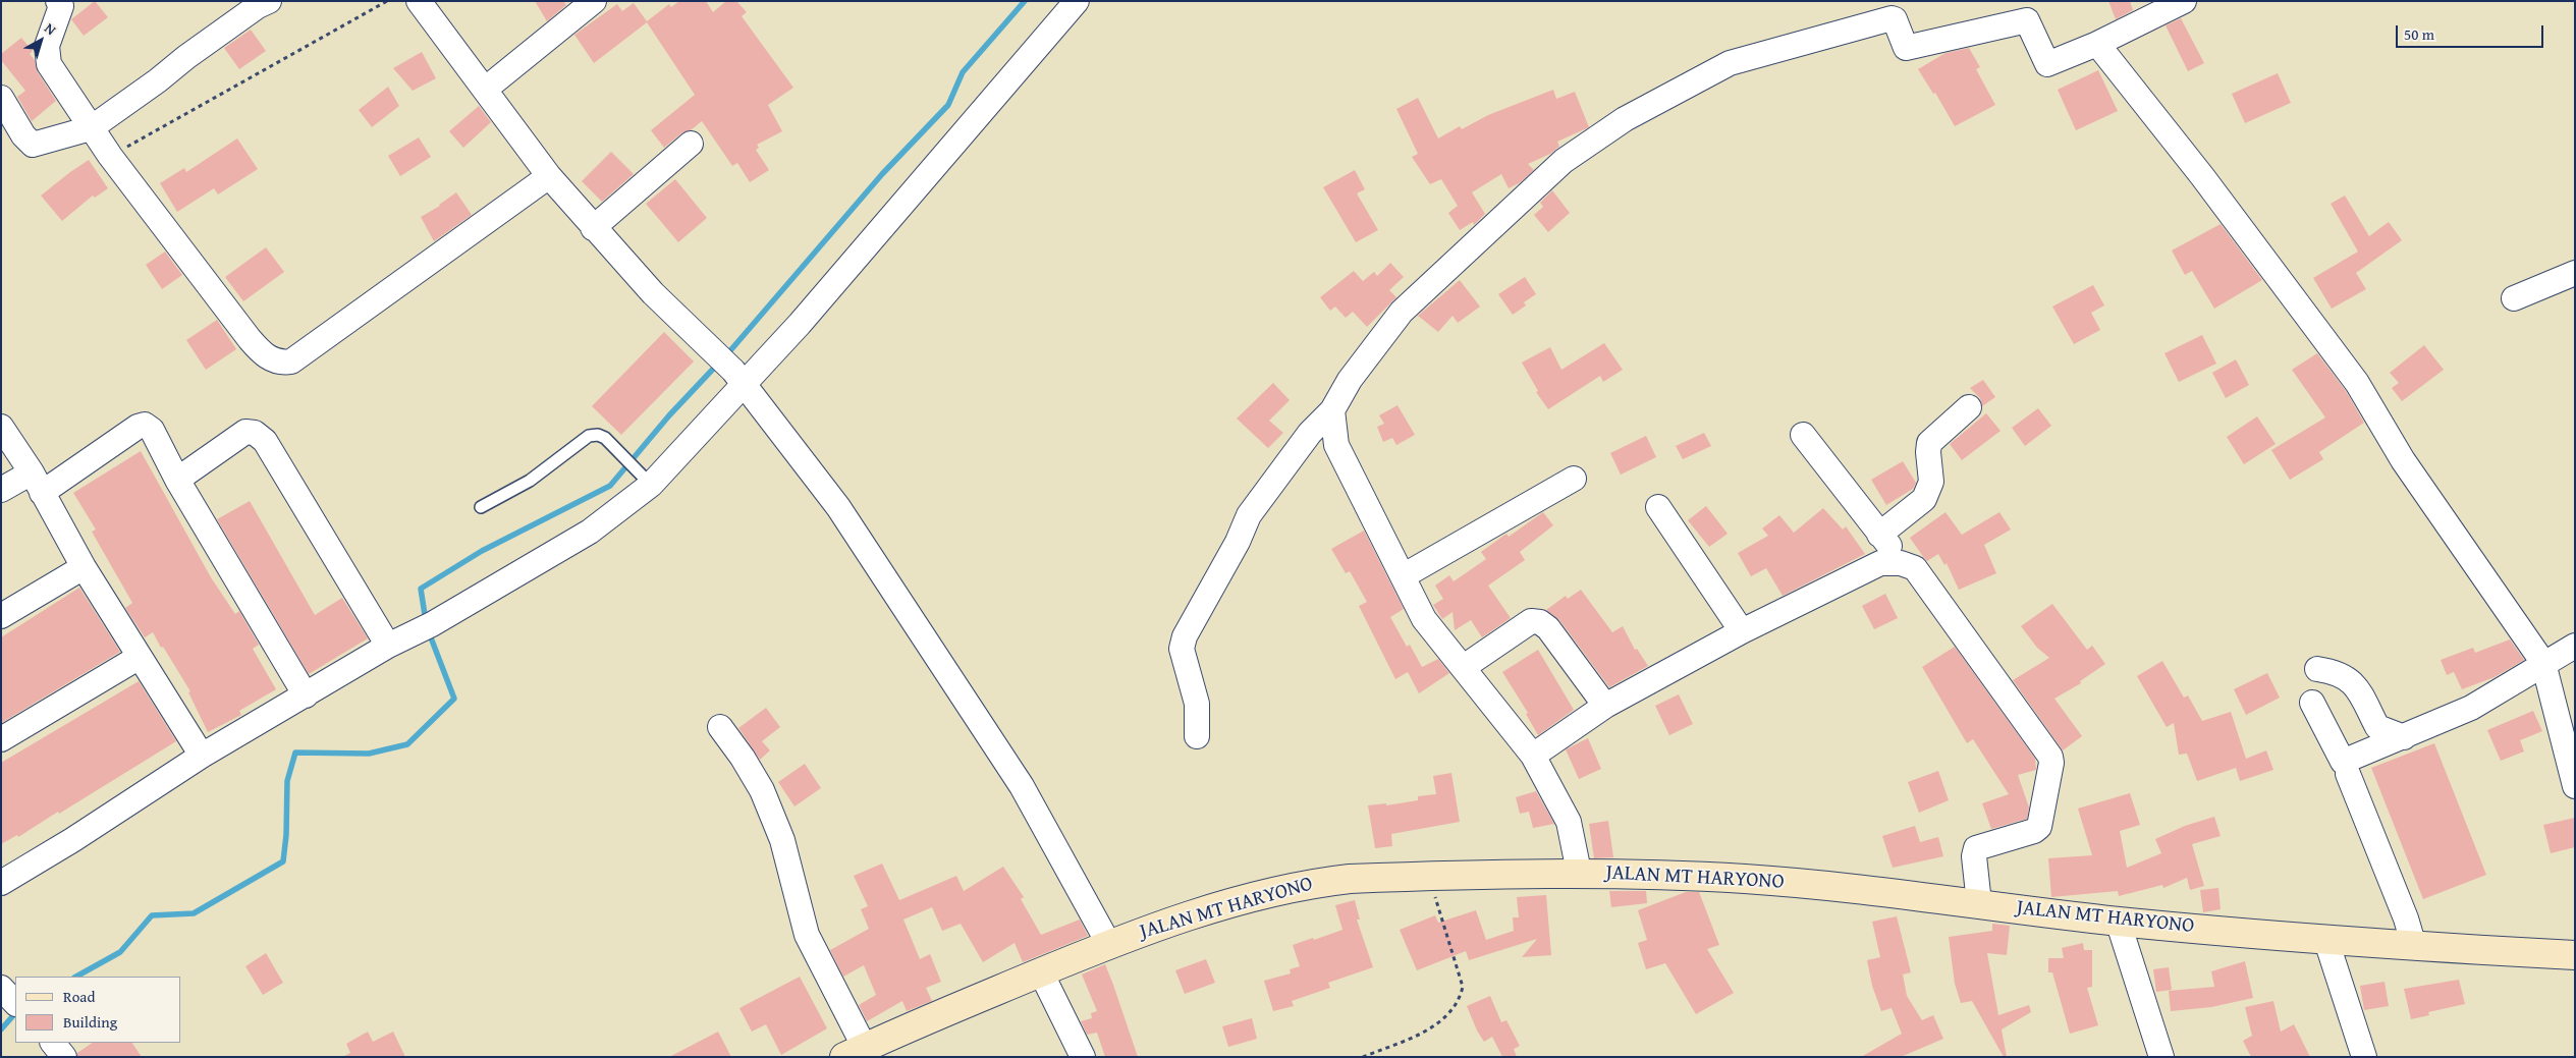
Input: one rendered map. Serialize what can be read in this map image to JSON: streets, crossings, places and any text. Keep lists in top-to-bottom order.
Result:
{
  "streets": {
    "main road": ["JALAN MT HARYONO"]
  },
  "legend": ["Road", "Building"],
  "scale_bar": "50 m",
  "north": "top right"
}
